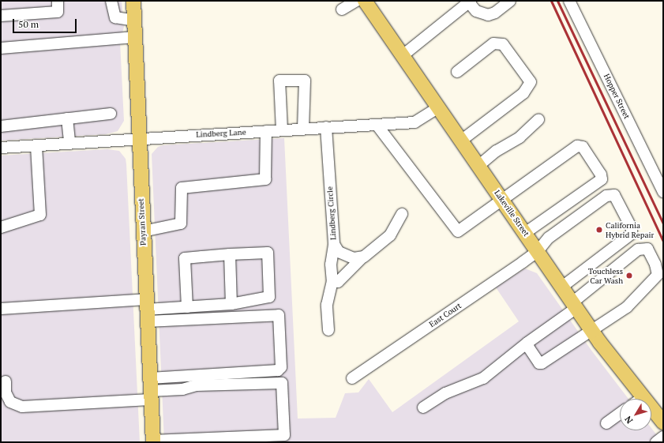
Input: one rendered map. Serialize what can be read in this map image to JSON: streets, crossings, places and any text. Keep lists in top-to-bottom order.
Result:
{
  "streets": {
    "main road": ["Lakeville Street", "Payran Street"],
    "street": [
      "Hopper Street",
      "Lindberg Lane",
      "Lindberg Circle",
      "East Court"
    ]
  },
  "crossings": [
    ["Lindberg Lane", "Lindberg Circle"],
    ["Lindberg Lane", "Lakeville Street"],
    ["Lindberg Lane", "Payran Street"],
    ["Lakeville Street", "East Court"]
  ],
  "places": ["California Hybrid Repair", "Touchless Car Wash"],
  "scale_bar": "50 m",
  "north": "bottom left"
}
